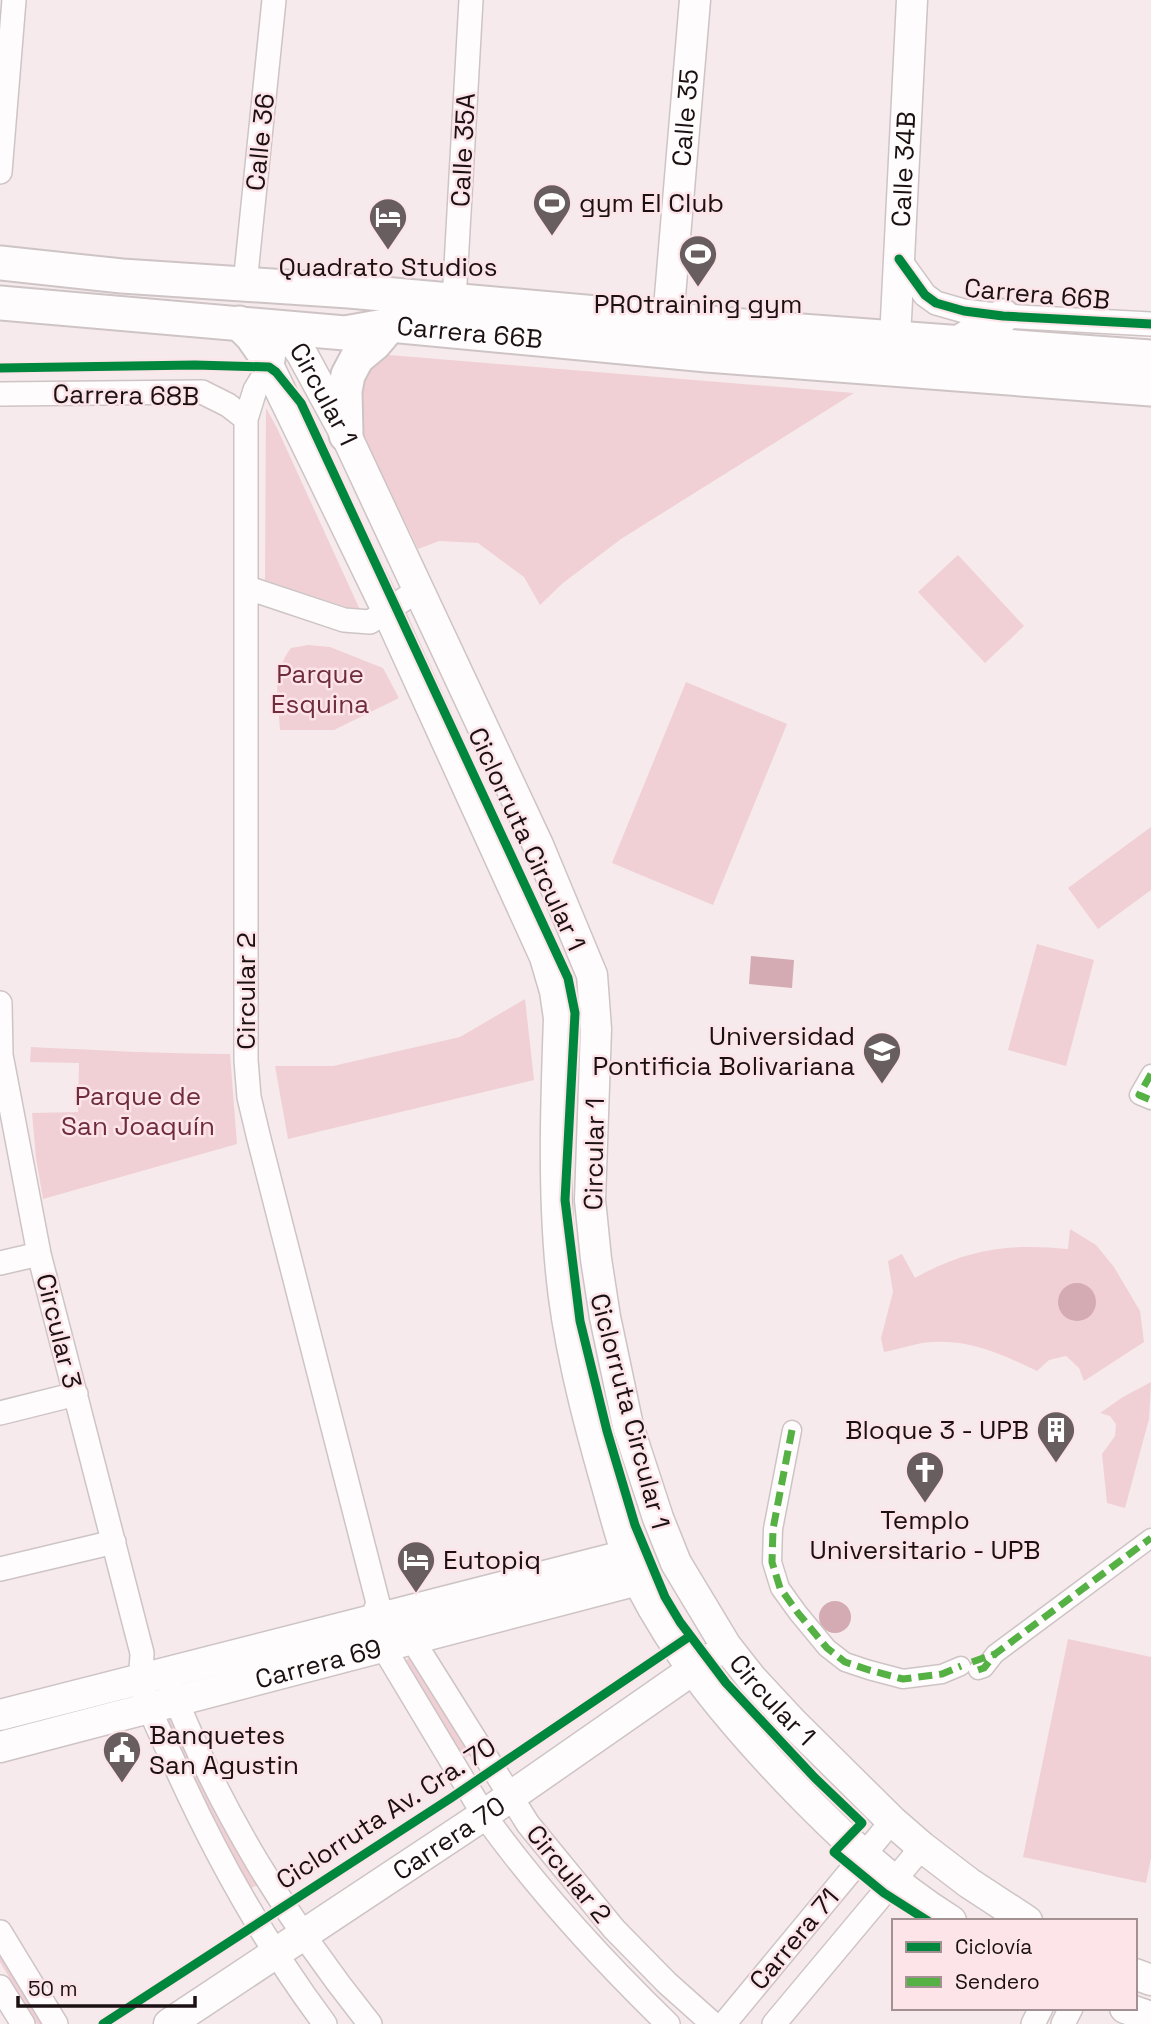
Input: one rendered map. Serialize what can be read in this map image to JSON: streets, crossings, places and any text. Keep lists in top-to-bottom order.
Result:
{
  "streets": {
    "main road": ["Carrera 66B"],
    "street": [
      "Calle 35",
      "Calle 36",
      "Calle 35A",
      "Calle 34B",
      "Carrera 68B",
      "Circular 1",
      "Circular 2",
      "Circular 3",
      "Carrera 69",
      "Carrera 70",
      "Carrera 71"
    ],
    "cycle path": ["Ciclorruta Circular 1", "Ciclorruta Av. Cra. 70"]
  },
  "crossings": [
    ["Calle 35", "Carrera 66B"],
    ["Calle 36", "Carrera 66B"],
    ["Calle 35A", "Carrera 66B"],
    ["Calle 34B", "Carrera 66B"],
    ["Carrera 66B", "Circular 1"],
    ["Carrera 68B", "Circular 2"],
    ["Circular 1", "Circular 2"],
    ["Circular 1", "Carrera 69"],
    ["Circular 1", "Carrera 70"],
    ["Circular 1", "Carrera 71"],
    ["Circular 2", "Carrera 69"],
    ["Circular 2", "Carrera 70"],
    ["Circular 3", "Carrera 69"],
    ["Circular 3", "Carrera 70"]
  ],
  "parks": ["Parque Esquina", "Parque de San Joaquín"],
  "places": {
    "sports": ["gym El Club", "PROtraining gym"],
    "hotel": ["Quadrato Studios", "Eutopiq"],
    "school or university": ["Universidad Pontificia Bolivariana"],
    "building": ["Bloque 3 - UPB"],
    "church": ["Templo Universitario - UPB"],
    "public building": ["Banquetes San Agustin"]
  },
  "legend": ["Ciclovía", "Sendero"],
  "scale_bar": "50 m"
}
